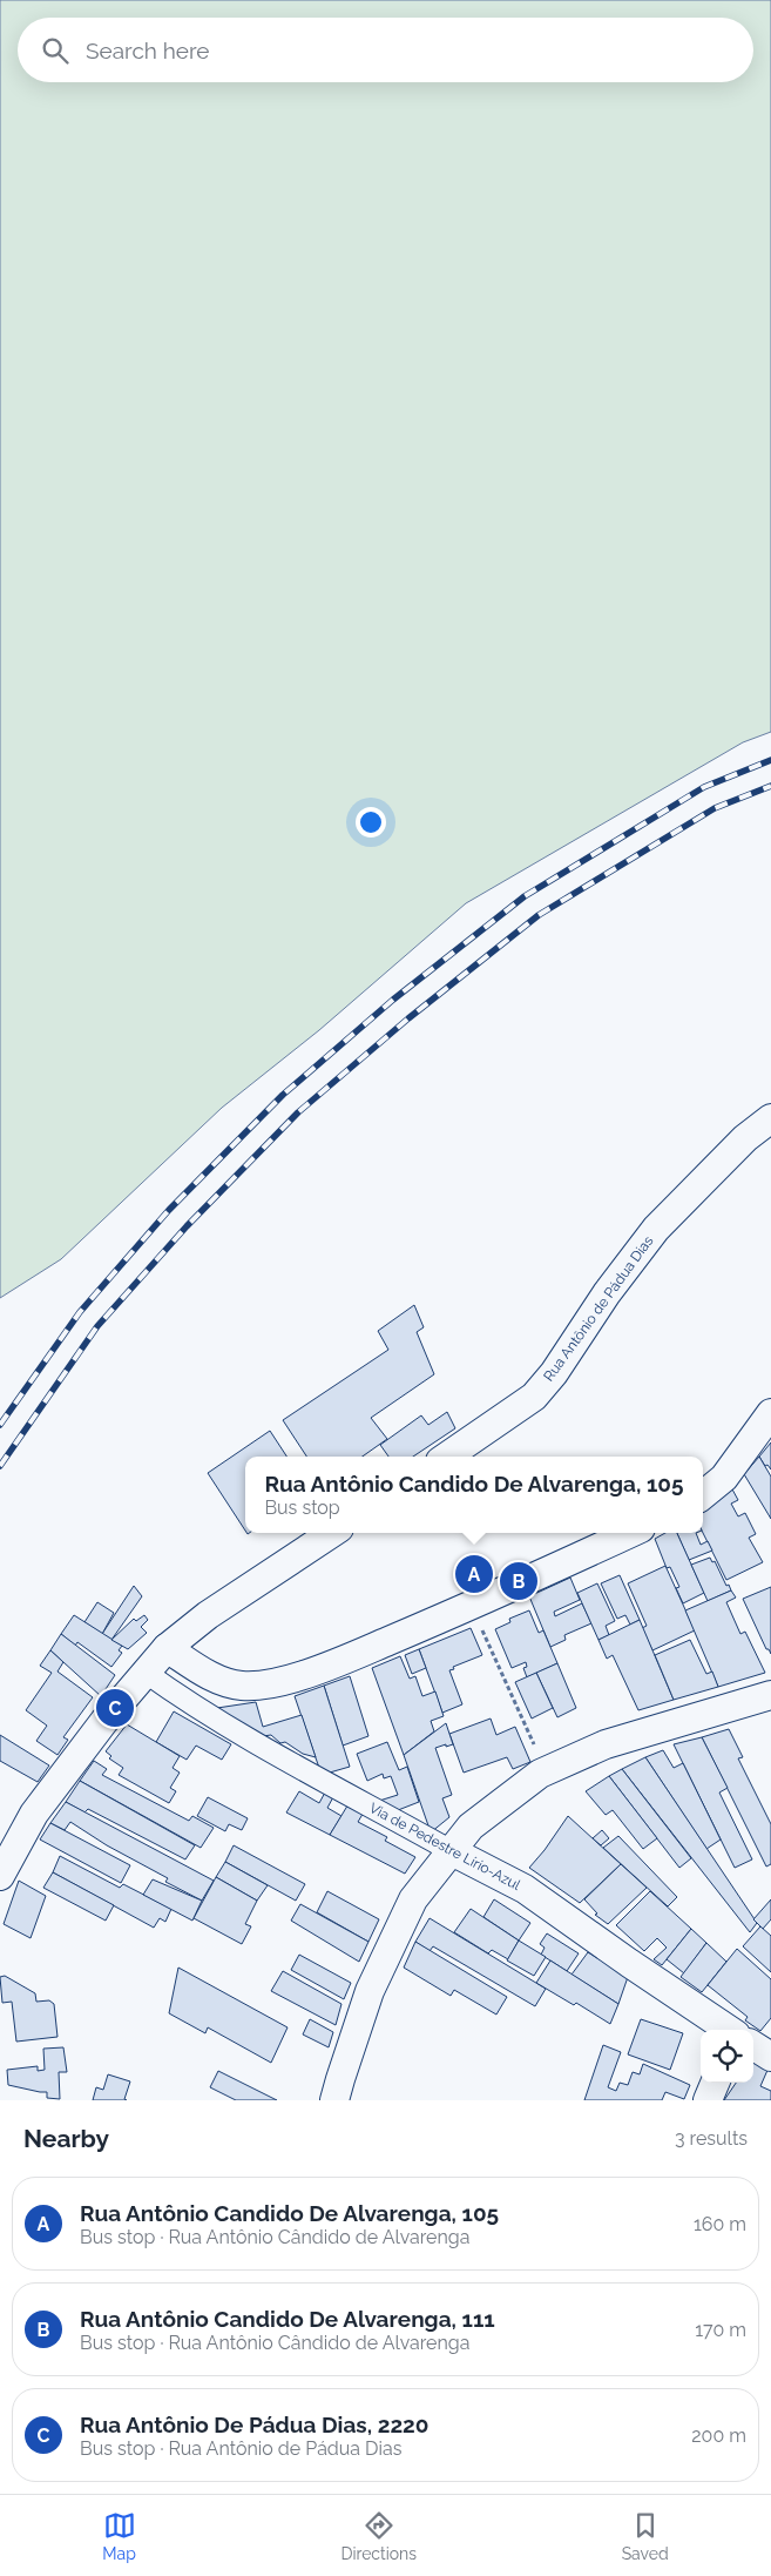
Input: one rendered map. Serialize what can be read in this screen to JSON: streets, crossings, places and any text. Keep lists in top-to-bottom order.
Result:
{
  "streets": {
    "street": ["Rua Antônio de Pádua Dias", "Via de Pedestre Lírio-Azul"]
  },
  "page": {
    "search": "Search here",
    "popup": ["Rua Antônio Candido De Alvarenga, 105", "Bus stop"],
    "pins": ["A", "B", "C"],
    "heading": ["Nearby", "3 results"],
    "list": [
      {
        "mark": "A",
        "name": "Rua Antônio Candido De Alvarenga, 105",
        "note": "Bus stop · Rua Antônio Cândido de Alvarenga",
        "value": "160 m"
      },
      {
        "mark": "B",
        "name": "Rua Antônio Candido De Alvarenga, 111",
        "note": "Bus stop · Rua Antônio Cândido de Alvarenga",
        "value": "170 m"
      },
      {
        "mark": "C",
        "name": "Rua Antônio De Pádua Dias, 2220",
        "note": "Bus stop · Rua Antônio de Pádua Dias",
        "value": "200 m"
      }
    ],
    "nav": ["Map", "Directions", "Saved"]
  }
}
